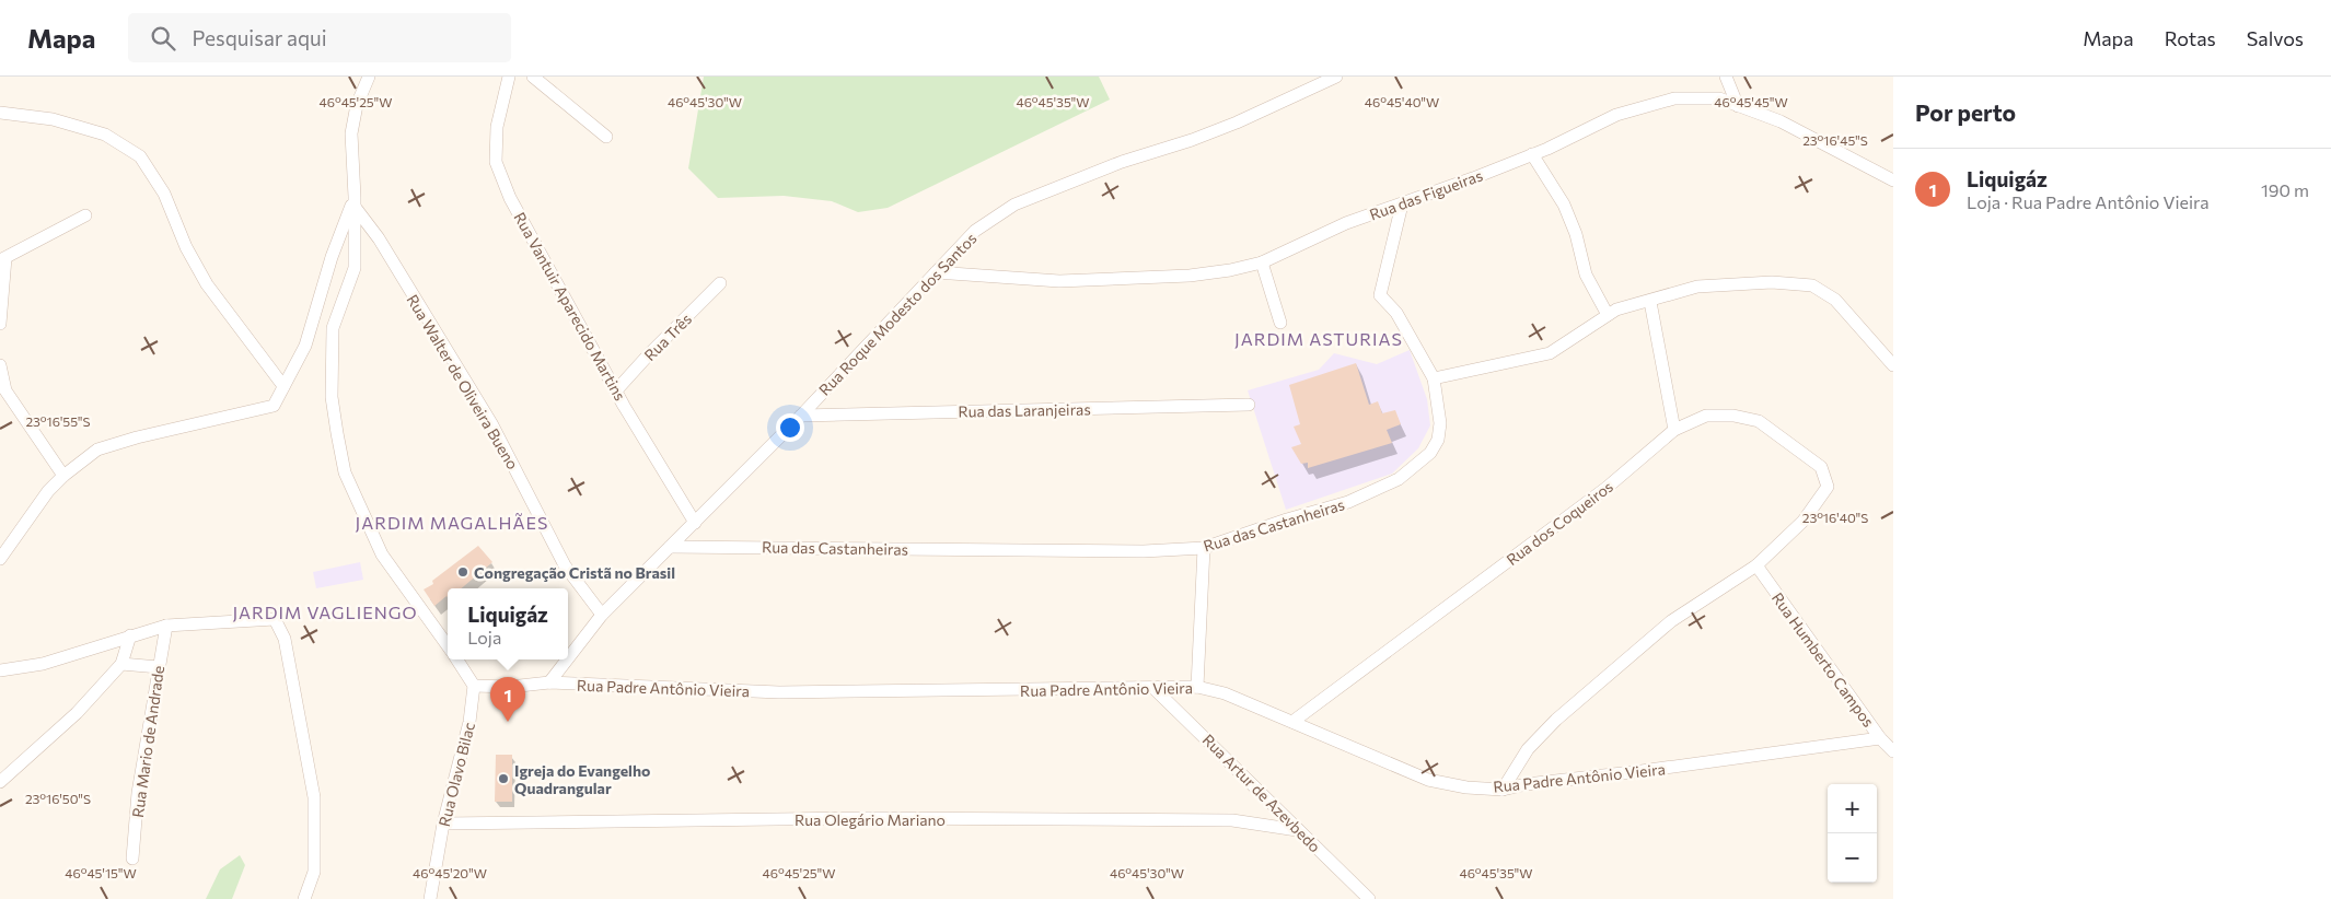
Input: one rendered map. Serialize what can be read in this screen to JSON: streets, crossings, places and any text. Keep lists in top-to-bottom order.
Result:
{
  "streets": {
    "street": [
      "Rua das Figueiras",
      "Rua Vantuir Aparecido Martins",
      "Rua Roque Modesto dos Santos",
      "Rua Três",
      "Rua Walter de Oliveira Bueno",
      "Rua das Laranjeiras",
      "Rua dos Coqueiros",
      "Rua das Castanheiras",
      "Rua Humberto Campos",
      "Rua Padre Antônio Vieira",
      "Rua Mario de Andrade",
      "Rua Olavo Bilac",
      "Rua Artur de Azevbedo",
      "Rua Olegário Mariano"
    ]
  },
  "crossings": [
    ["Rua das Figueiras", "Rua Roque Modesto dos Santos"],
    ["Rua das Figueiras", "Rua das Castanheiras"],
    ["Rua Vantuir Aparecido Martins", "Rua Roque Modesto dos Santos"],
    ["Rua Vantuir Aparecido Martins", "Rua Três"],
    ["Rua Roque Modesto dos Santos", "Rua Walter de Oliveira Bueno"],
    ["Rua Roque Modesto dos Santos", "Rua das Laranjeiras"],
    ["Rua Roque Modesto dos Santos", "Rua das Castanheiras"],
    ["Rua Roque Modesto dos Santos", "Rua Padre Antônio Vieira"],
    ["Rua dos Coqueiros", "Rua Humberto Campos"],
    ["Rua dos Coqueiros", "Rua Padre Antônio Vieira"],
    ["Rua Humberto Campos", "Rua Padre Antônio Vieira"],
    ["Rua Padre Antônio Vieira", "Rua Olavo Bilac"],
    ["Rua Padre Antônio Vieira", "Rua Artur de Azevbedo"],
    ["Rua Olavo Bilac", "Rua Olegário Mariano"],
    ["Rua Artur de Azevbedo", "Rua Olegário Mariano"]
  ],
  "districts": ["JARDIM ASTURIAS", "JARDIM MAGALHÃES", "JARDIM VAGLIENGO"],
  "places": ["Congregação Cristã no Brasil", "Igreja do Evangelho Quadrangular"],
  "page": {
    "header": "Mapa",
    "search": "Pesquisar aqui",
    "nav": ["Mapa", "Rotas", "Salvos"],
    "heading": "Por perto",
    "list": [
      {
        "mark": "1",
        "name": "Liquigáz",
        "note": "Loja · Rua Padre Antônio Vieira",
        "value": "190 m"
      }
    ],
    "popup": ["Liquigáz", "Loja"],
    "pins": "1",
    "map_buttons": ["+", "−"]
  },
  "coordinates": [
    "46°45'25\"W",
    "46°45'30\"W",
    "46°45'35\"W",
    "46°45'40\"W",
    "46°45'45\"W",
    "23°16'45\"S",
    "23°16'55\"S",
    "23°16'40\"S",
    "23°16'50\"S",
    "46°45'15\"W",
    "46°45'20\"W"
  ]
}
